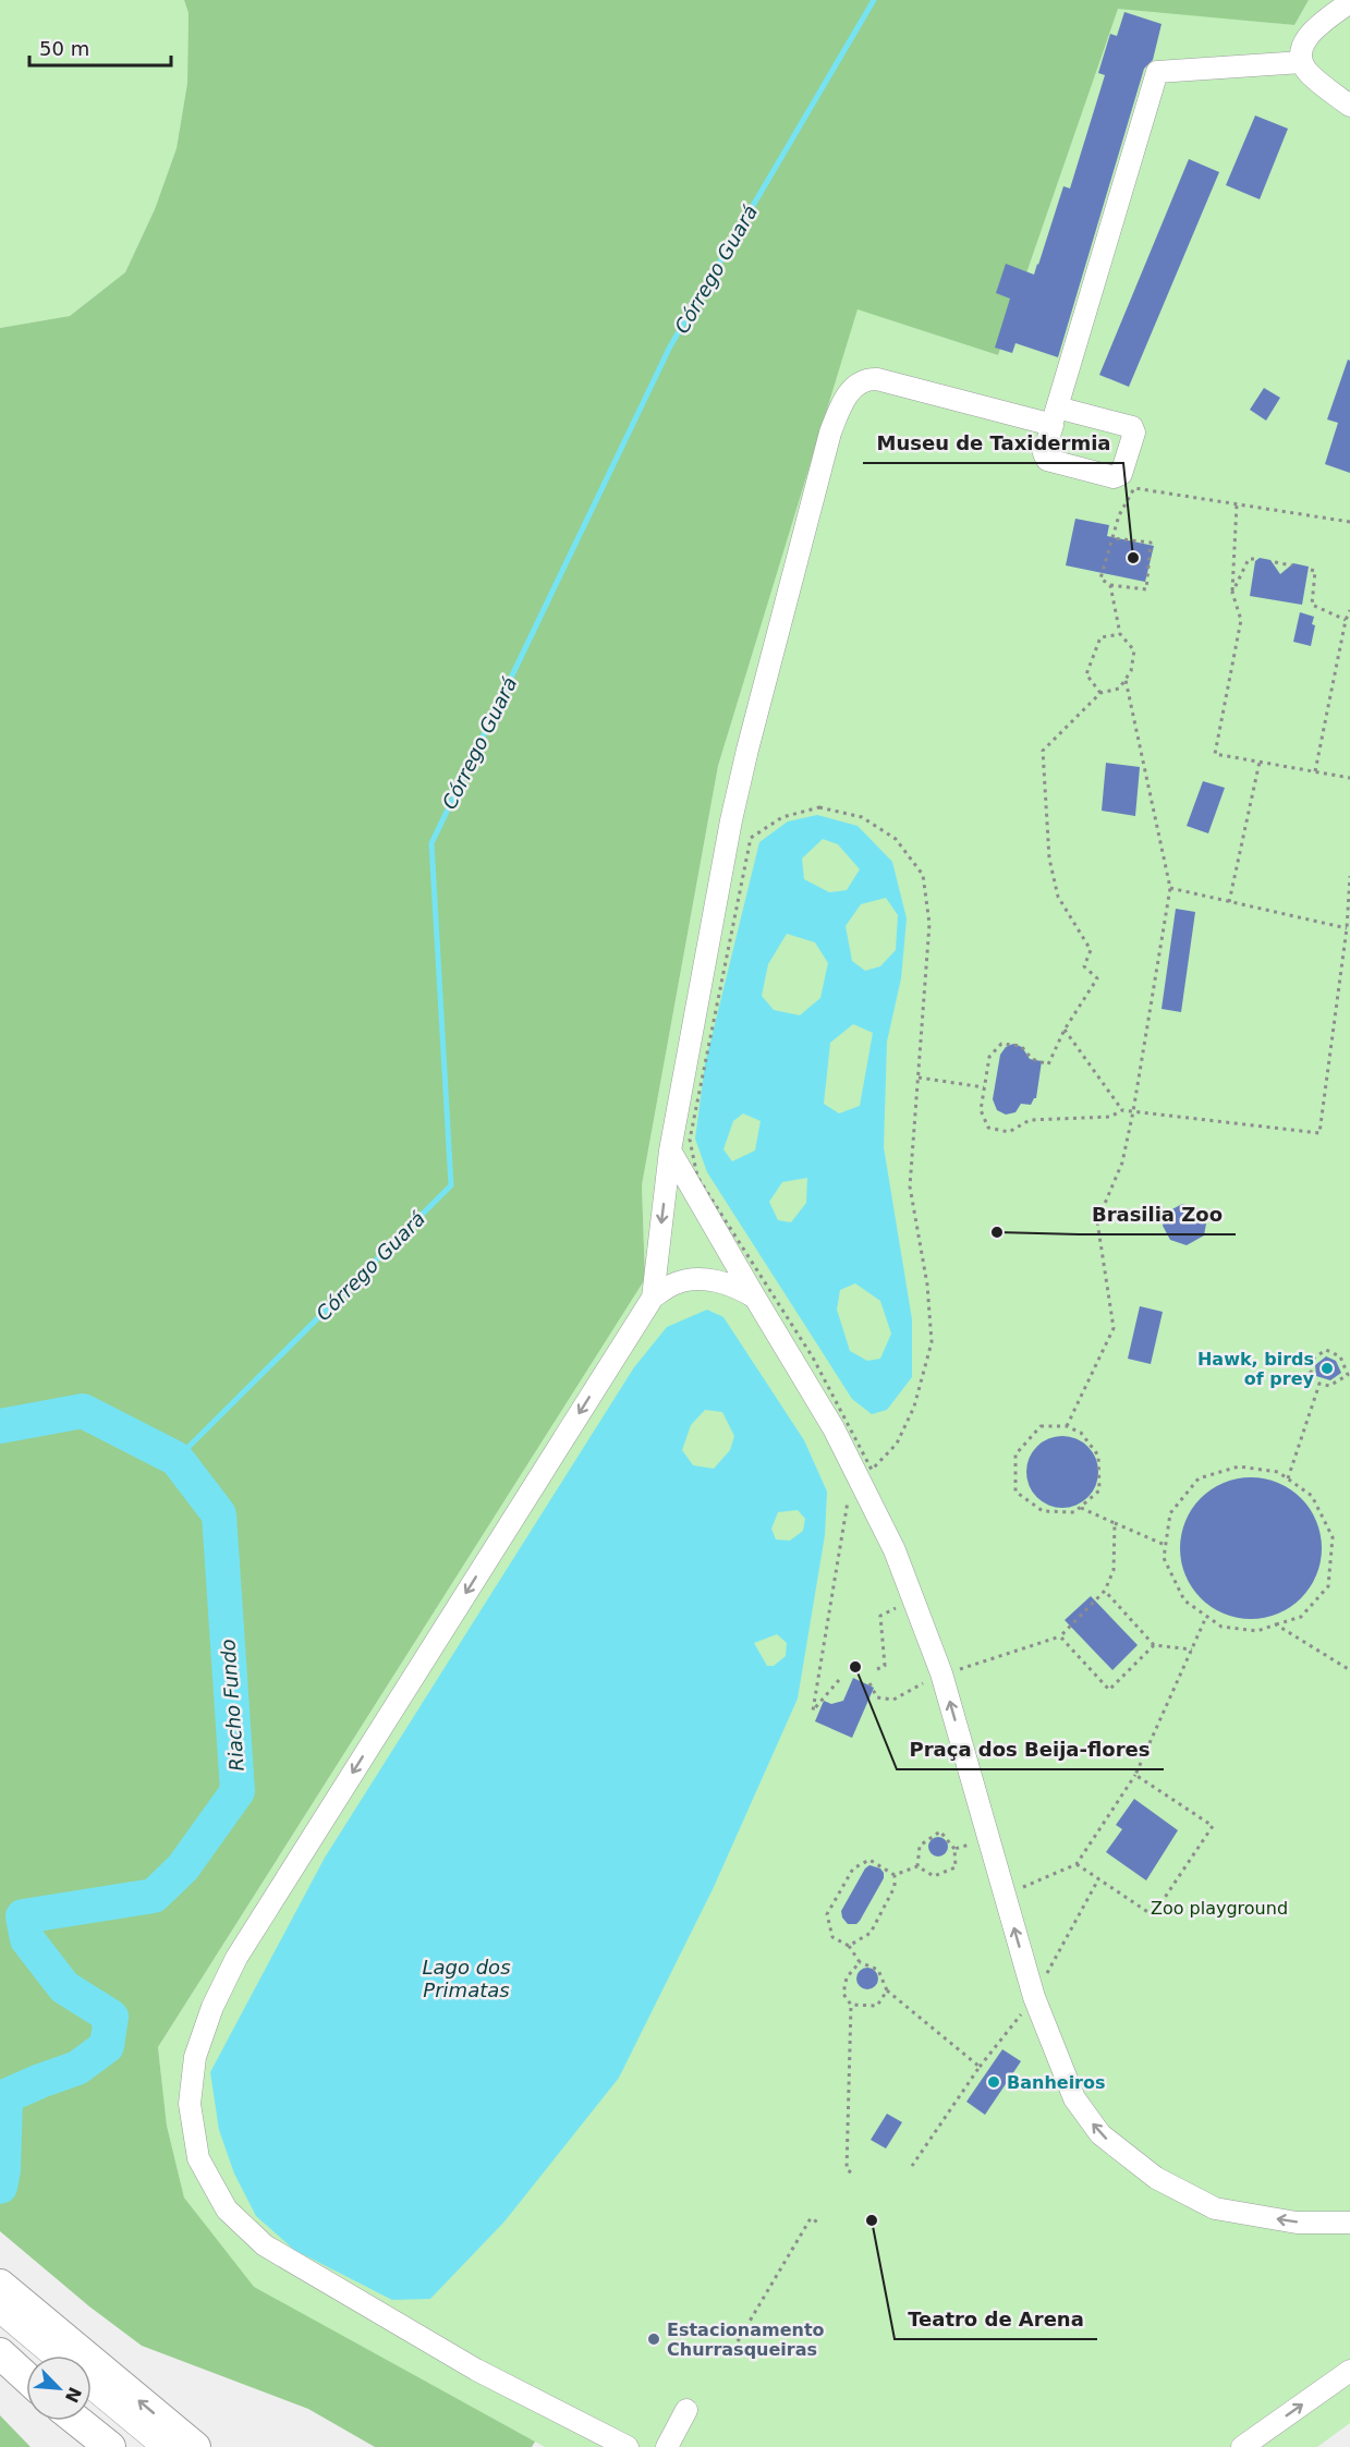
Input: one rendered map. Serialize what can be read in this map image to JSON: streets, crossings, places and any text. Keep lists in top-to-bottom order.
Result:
{
  "water": ["Córrego Guará", "Riacho Fundo", "Lago dos Primatas"],
  "parks": ["Zoo playground"],
  "places": [
    "Museu de Taxidermia",
    "Brasilia Zoo",
    "Hawk, birds of prey",
    "Praça dos Beija-flores",
    "Banheiros",
    "Teatro de Arena",
    "Estacionamento Churrasqueiras"
  ],
  "scale_bar": "50 m",
  "north": "bottom right"
}
